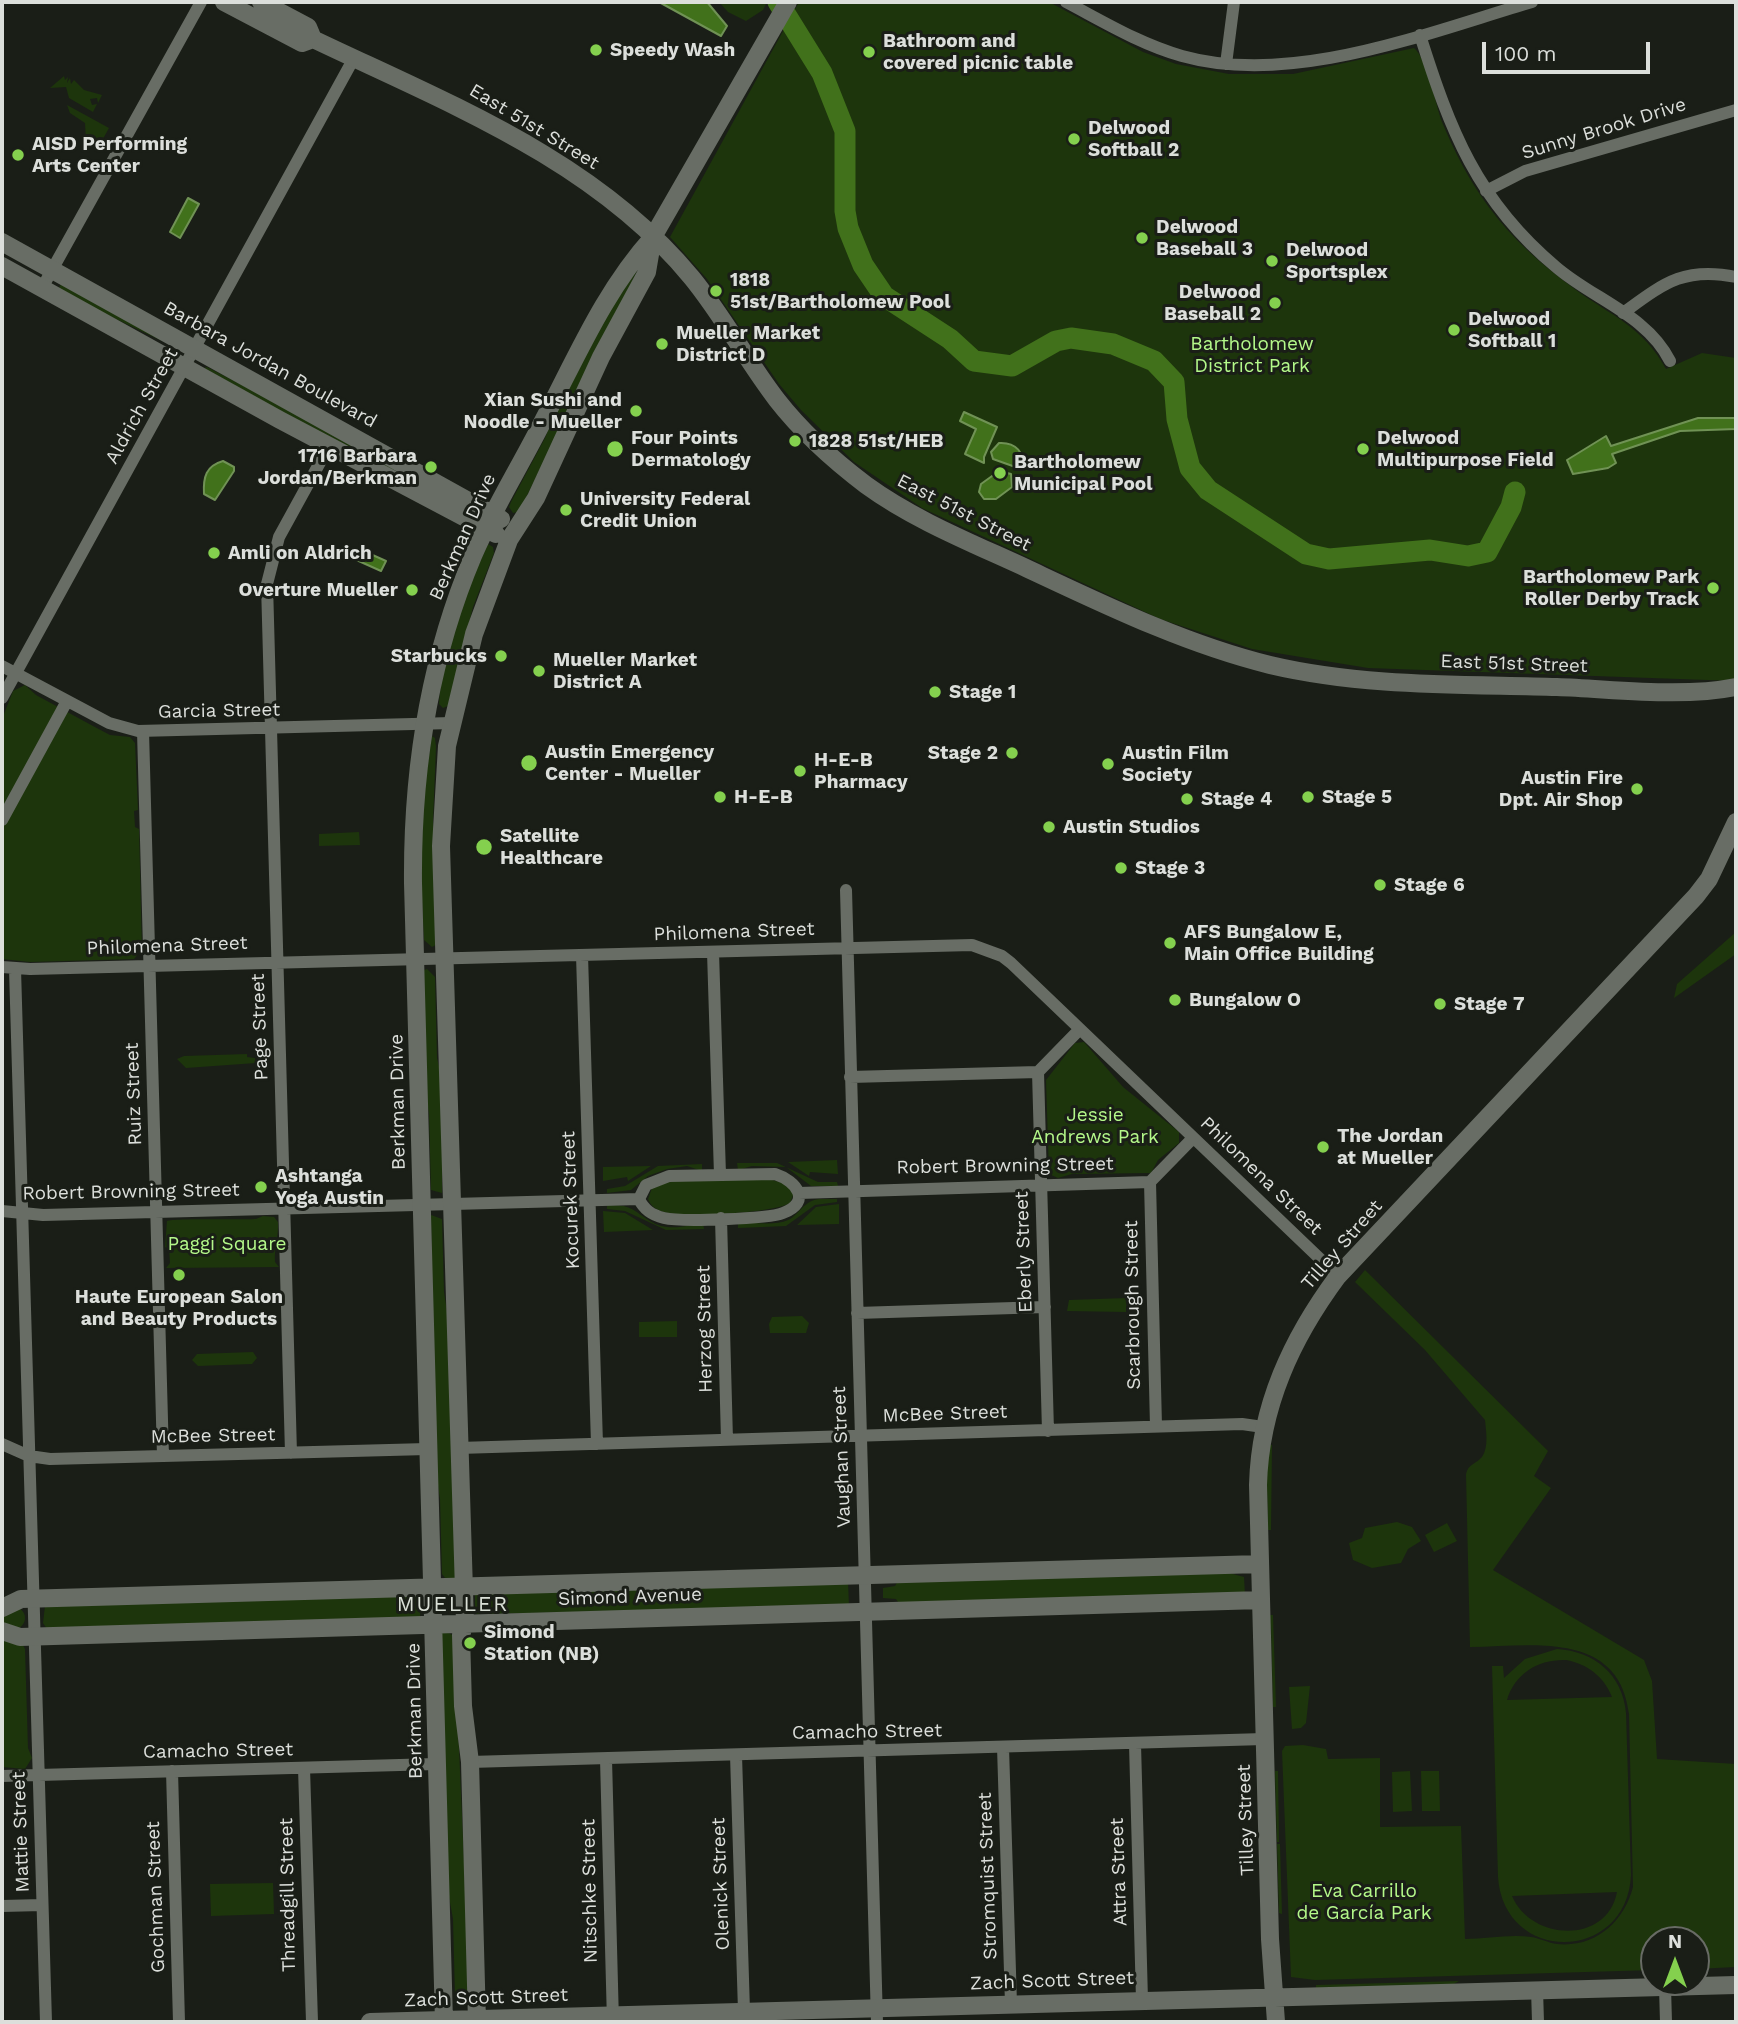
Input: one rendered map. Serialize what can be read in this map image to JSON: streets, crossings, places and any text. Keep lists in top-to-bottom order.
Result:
{
  "streets": {
    "street": [
      "East 51st Street",
      "Sunny Brook Drive",
      "Barbara Jordan Boulevard",
      "Aldrich Street",
      "Berkman Drive",
      "Garcia Street",
      "Philomena Street",
      "Page Street",
      "Ruiz Street",
      "Robert Browning Street",
      "Kocurek Street",
      "Tilley Street",
      "Eberly Street",
      "Scarbrough Street",
      "Herzog Street",
      "McBee Street",
      "Vaughan Street",
      "Simond Avenue",
      "Camacho Street",
      "Mattie Street",
      "Attra Street",
      "Stromquist Street",
      "Olenick Street",
      "Nitschke Street",
      "Threadgill Street",
      "Gochman Street",
      "Zach Scott Street"
    ]
  },
  "crossings": [
    ["East 51st Street", "Aldrich Street"],
    ["East 51st Street", "Berkman Drive"],
    ["Barbara Jordan Boulevard", "Aldrich Street"],
    ["Barbara Jordan Boulevard", "Berkman Drive"],
    ["Barbara Jordan Boulevard", "Page Street"],
    ["Aldrich Street", "Garcia Street"],
    ["Berkman Drive", "Garcia Street"],
    ["Berkman Drive", "Philomena Street"],
    ["Berkman Drive", "Robert Browning Street"],
    ["Berkman Drive", "McBee Street"],
    ["Berkman Drive", "Simond Avenue"],
    ["Berkman Drive", "Camacho Street"],
    ["Berkman Drive", "Zach Scott Street"],
    ["Garcia Street", "Page Street"],
    ["Garcia Street", "Ruiz Street"],
    ["Philomena Street", "Page Street"],
    ["Philomena Street", "Ruiz Street"],
    ["Philomena Street", "Kocurek Street"],
    ["Philomena Street", "Tilley Street"],
    ["Philomena Street", "Vaughan Street"],
    ["Philomena Street", "Mattie Street"],
    ["Page Street", "Robert Browning Street"],
    ["Page Street", "McBee Street"],
    ["Ruiz Street", "Robert Browning Street"],
    ["Ruiz Street", "McBee Street"],
    ["Robert Browning Street", "Kocurek Street"],
    ["Robert Browning Street", "Eberly Street"],
    ["Robert Browning Street", "Scarbrough Street"],
    ["Robert Browning Street", "Vaughan Street"],
    ["Robert Browning Street", "Mattie Street"],
    ["Kocurek Street", "McBee Street"],
    ["Tilley Street", "McBee Street"],
    ["Tilley Street", "Simond Avenue"],
    ["Tilley Street", "Camacho Street"],
    ["Tilley Street", "Zach Scott Street"],
    ["Eberly Street", "McBee Street"],
    ["Scarbrough Street", "McBee Street"],
    ["Herzog Street", "McBee Street"],
    ["McBee Street", "Vaughan Street"],
    ["McBee Street", "Mattie Street"],
    ["Vaughan Street", "Simond Avenue"],
    ["Vaughan Street", "Camacho Street"],
    ["Vaughan Street", "Zach Scott Street"],
    ["Simond Avenue", "Mattie Street"],
    ["Camacho Street", "Mattie Street"],
    ["Camacho Street", "Attra Street"],
    ["Camacho Street", "Stromquist Street"],
    ["Camacho Street", "Olenick Street"],
    ["Camacho Street", "Nitschke Street"],
    ["Camacho Street", "Threadgill Street"],
    ["Camacho Street", "Gochman Street"],
    ["Attra Street", "Zach Scott Street"],
    ["Stromquist Street", "Zach Scott Street"],
    ["Olenick Street", "Zach Scott Street"],
    ["Nitschke Street", "Zach Scott Street"]
  ],
  "districts": ["MUELLER"],
  "parks": [
    "Bartholomew District Park",
    "Jessie Andrews Park",
    "Paggi Square",
    "Eva Carrillo de García Park"
  ],
  "places": [
    "Speedy Wash",
    "Bathroom and covered picnic table",
    "Delwood Softball 2",
    "AISD Performing Arts Center",
    "Delwood Baseball 3",
    "Delwood Sportsplex",
    "1818 51st/Bartholomew Pool",
    "Delwood Baseball 2",
    "Delwood Softball 1",
    "Mueller Market District D",
    "Xian Sushi and Noodle - Mueller",
    "1828 51st/HEB",
    "Four Points Dermatology",
    "Delwood Multipurpose Field",
    "1716 Barbara Jordan/Berkman",
    "Bartholomew Municipal Pool",
    "University Federal Credit Union",
    "Amli on Aldrich",
    "Bartholomew Park Roller Derby Track",
    "Overture Mueller",
    "Starbucks",
    "Mueller Market District A",
    "Stage 1",
    "Stage 2",
    "Austin Emergency Center - Mueller",
    "Austin Film Society",
    "H-E-B Pharmacy",
    "Austin Fire Dpt. Air Shop",
    "H-E-B",
    "Stage 5",
    "Stage 4",
    "Austin Studios",
    "Satellite Healthcare",
    "Stage 3",
    "Stage 6",
    "AFS Bungalow E, Main Office Building",
    "Bungalow O",
    "Stage 7",
    "The Jordan at Mueller",
    "Ashtanga Yoga Austin",
    "Haute European Salon and Beauty Products",
    "Simond Station (NB)"
  ],
  "scale_bar": "100 m",
  "north": "top"
}
